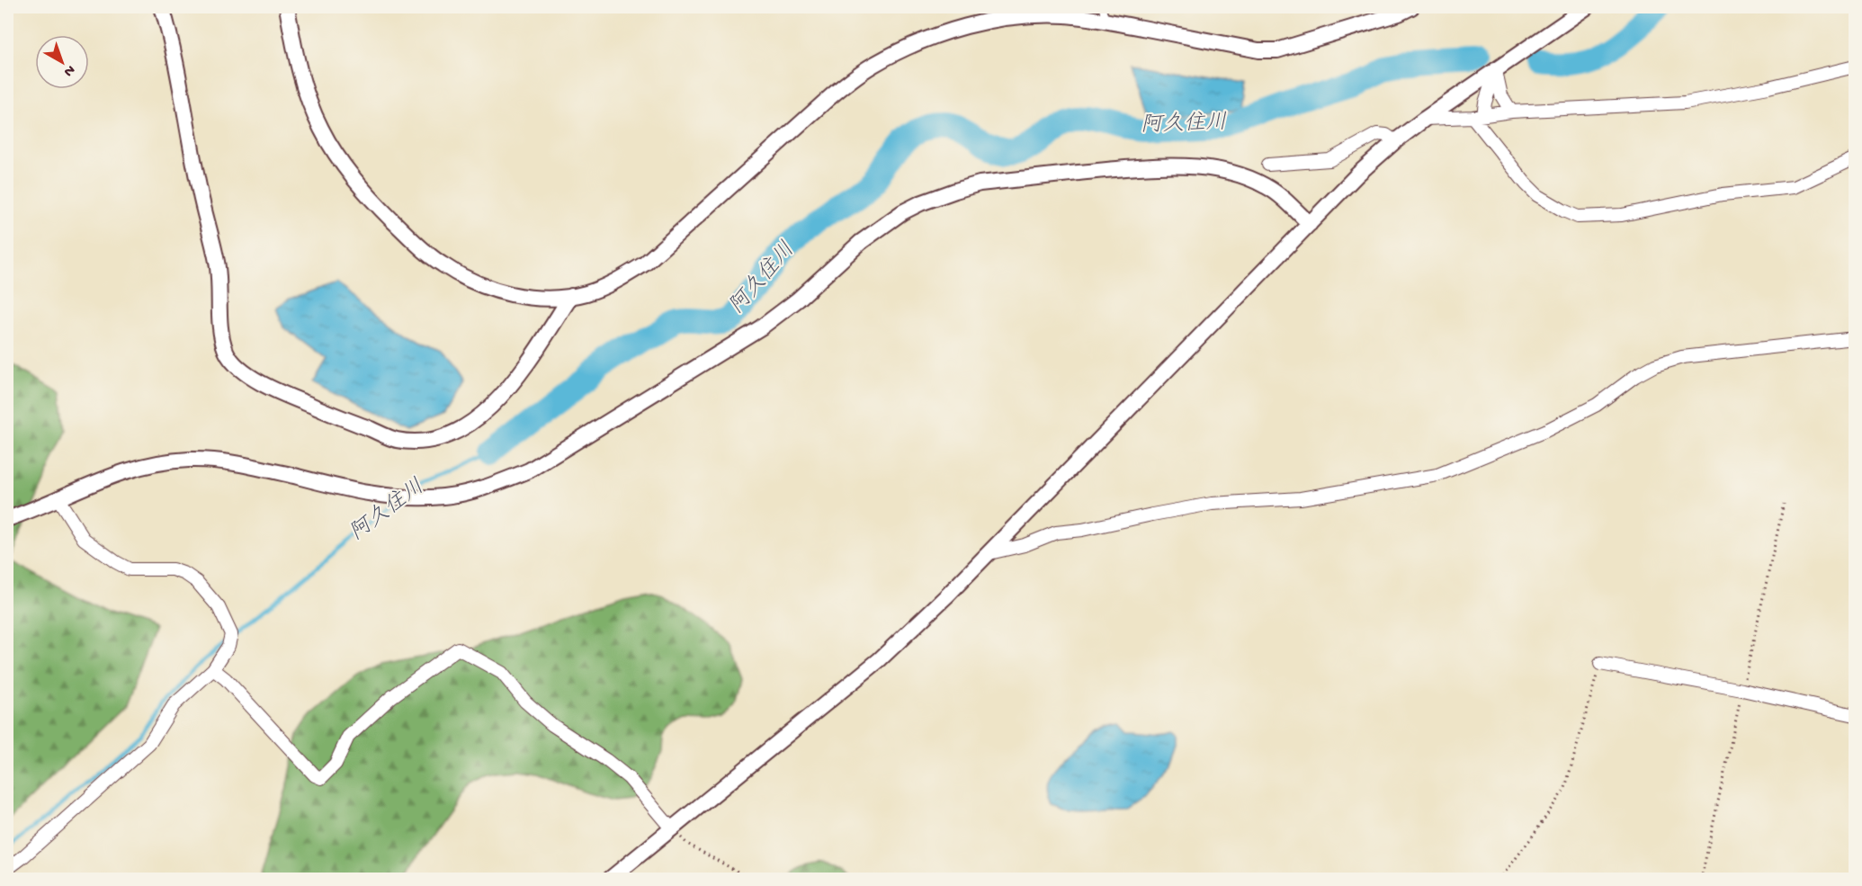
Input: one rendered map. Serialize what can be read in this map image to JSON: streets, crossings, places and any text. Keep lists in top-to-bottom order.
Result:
{
  "water": ["阿久住川"],
  "north": "bottom right"
}
